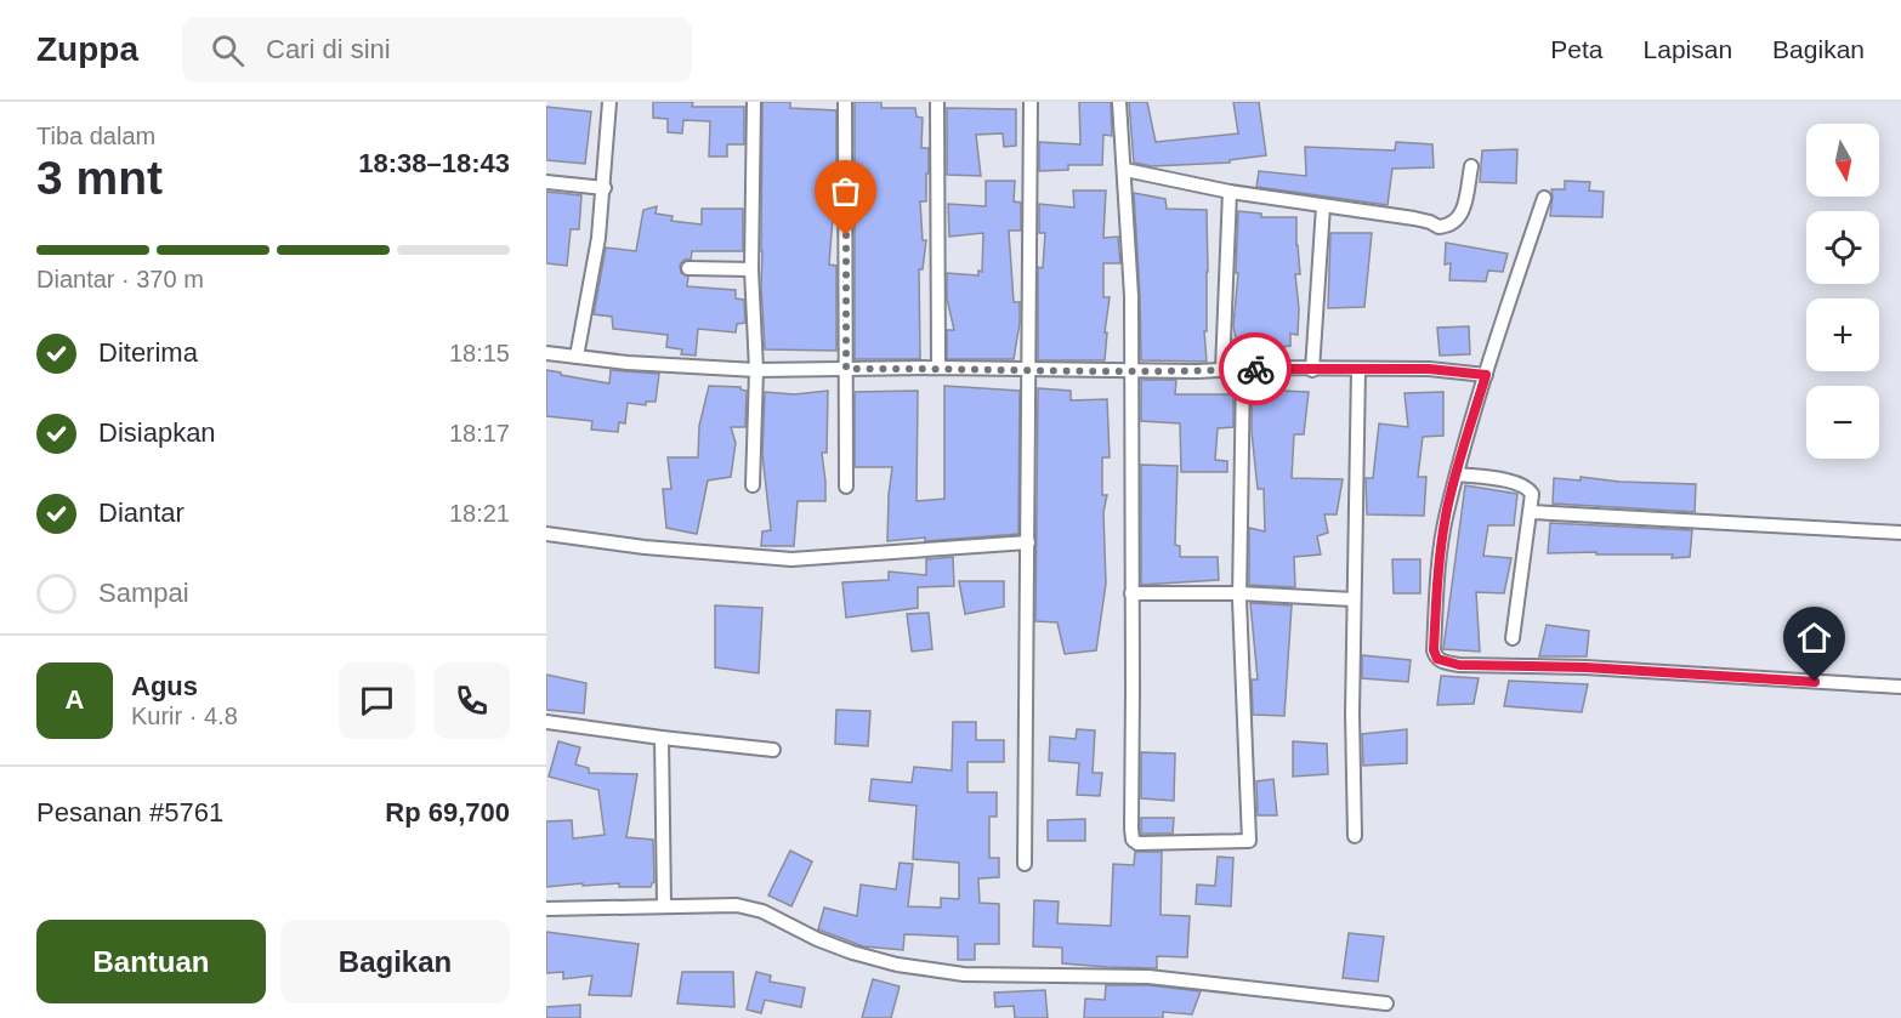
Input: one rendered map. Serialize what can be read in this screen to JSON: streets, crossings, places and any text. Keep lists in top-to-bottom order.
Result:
{
  "north": "bottom",
  "page": {
    "header": "Zuppa",
    "search": "Cari di sini",
    "nav": ["Peta", "Lapisan", "Bagikan"],
    "heading": ["3 mnt", "Tiba dalam", "18:38–18:43"],
    "panel": [
      "Agus",
      "Kurir · 4.8",
      "Pesanan #5761",
      "Rp 69,700"
    ],
    "map_buttons": ["+", "−"],
    "bar": "Diantar · 370 m",
    "list": [
      ["Diterima", "18:15"],
      ["Disiapkan", "18:17"],
      ["Diantar", "18:21"],
      "Sampai"
    ],
    "round": "A",
    "buttons": ["Bantuan", "Bagikan"]
  }
}
